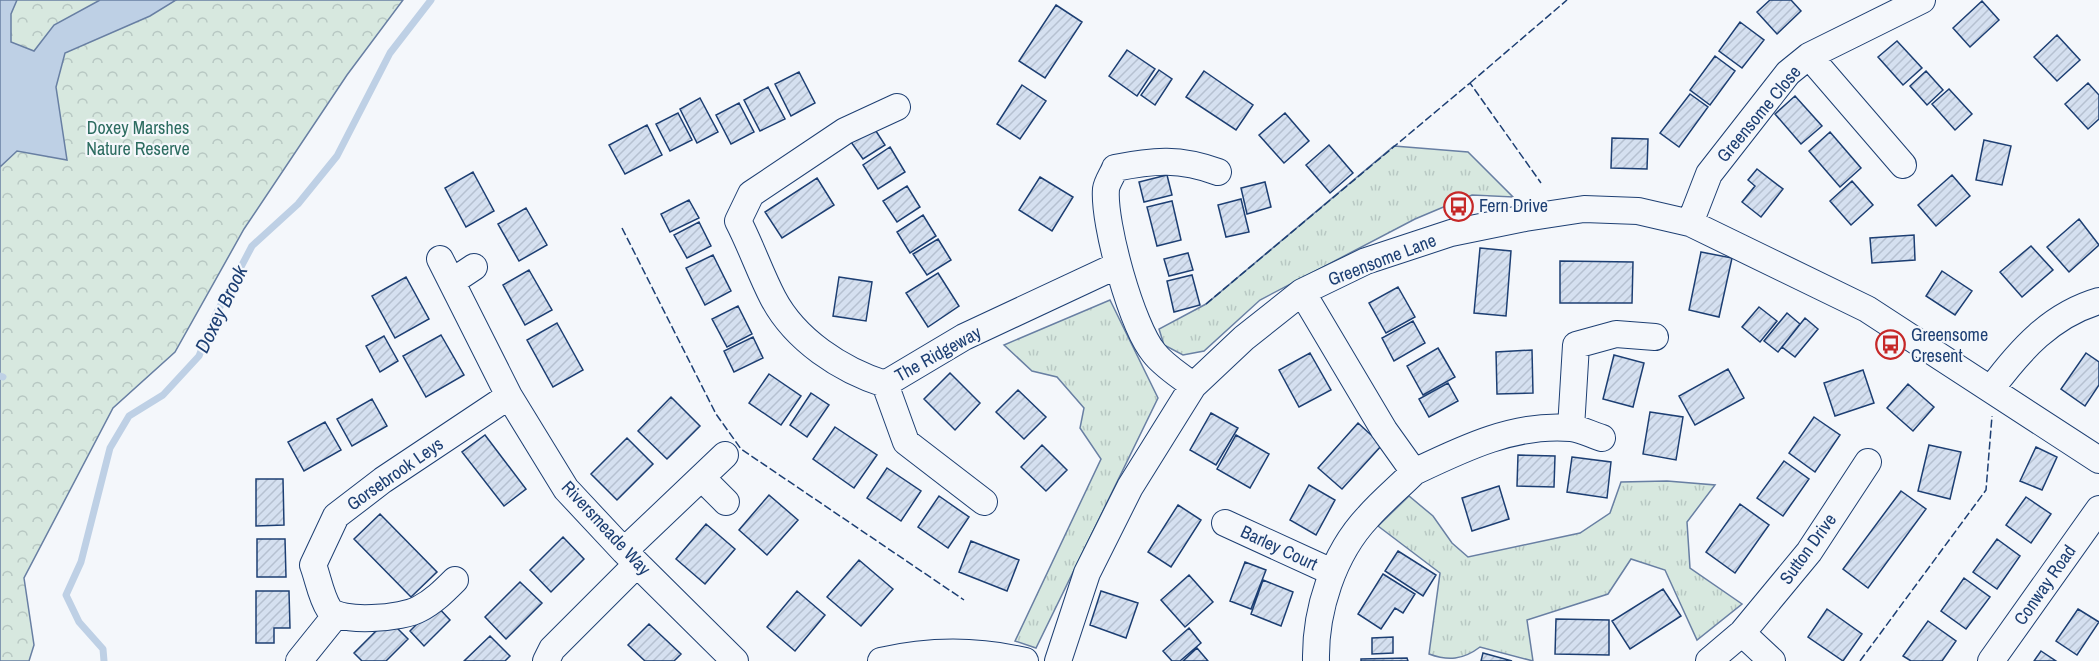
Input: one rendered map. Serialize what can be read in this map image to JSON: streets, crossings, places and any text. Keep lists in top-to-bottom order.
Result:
{
  "streets": {
    "street": [
      "Greensome Close",
      "Greensome Lane",
      "The Ridgeway",
      "Gorsebrook Leys",
      "Riversmeade Way",
      "Barley Court",
      "Sutton Drive",
      "Conway Road"
    ]
  },
  "crossings": [
    ["Greensome Close", "Greensome Lane"],
    ["Gorsebrook Leys", "Riversmeade Way"]
  ],
  "water": ["Doxey Brook"],
  "parks": ["Doxey Marshes Nature Reserve"],
  "places": {
    "bus stop": ["Fern Drive", "Greensome Cresent"]
  }
}
